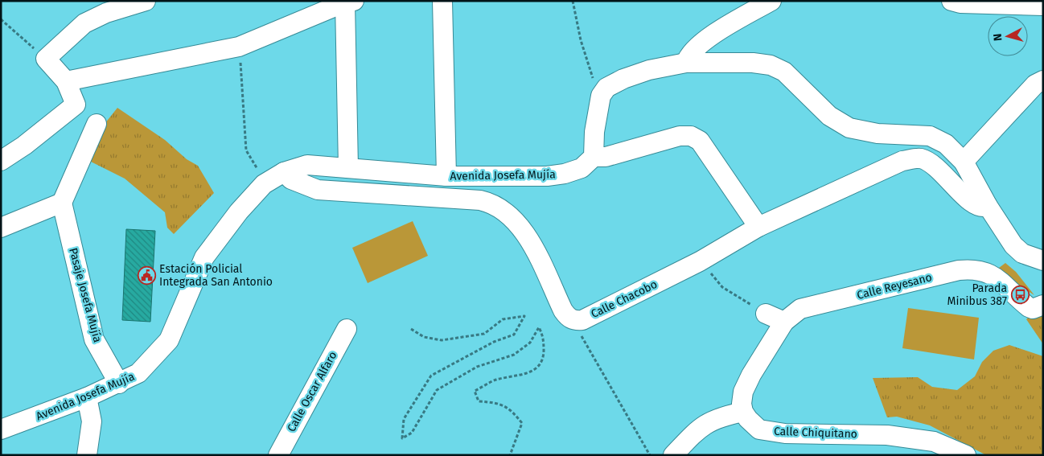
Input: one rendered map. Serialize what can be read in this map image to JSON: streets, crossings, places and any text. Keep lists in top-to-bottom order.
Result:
{
  "streets": {
    "street": [
      "Avenida Josefa Mujía",
      "Calle Reyesano",
      "Pasaje Josefa Mujía",
      "Calle Chacobo",
      "Calle Oscar Alfaro",
      "Calle Chiquitano"
    ]
  },
  "crossings": [
    ["Avenida Josefa Mujía", "Pasaje Josefa Mujía"]
  ],
  "places": {
    "public building": ["Estación Policial Integrada San Antonio"],
    "bus stop": ["Parada Minibus 387"]
  },
  "north": "left"
}
